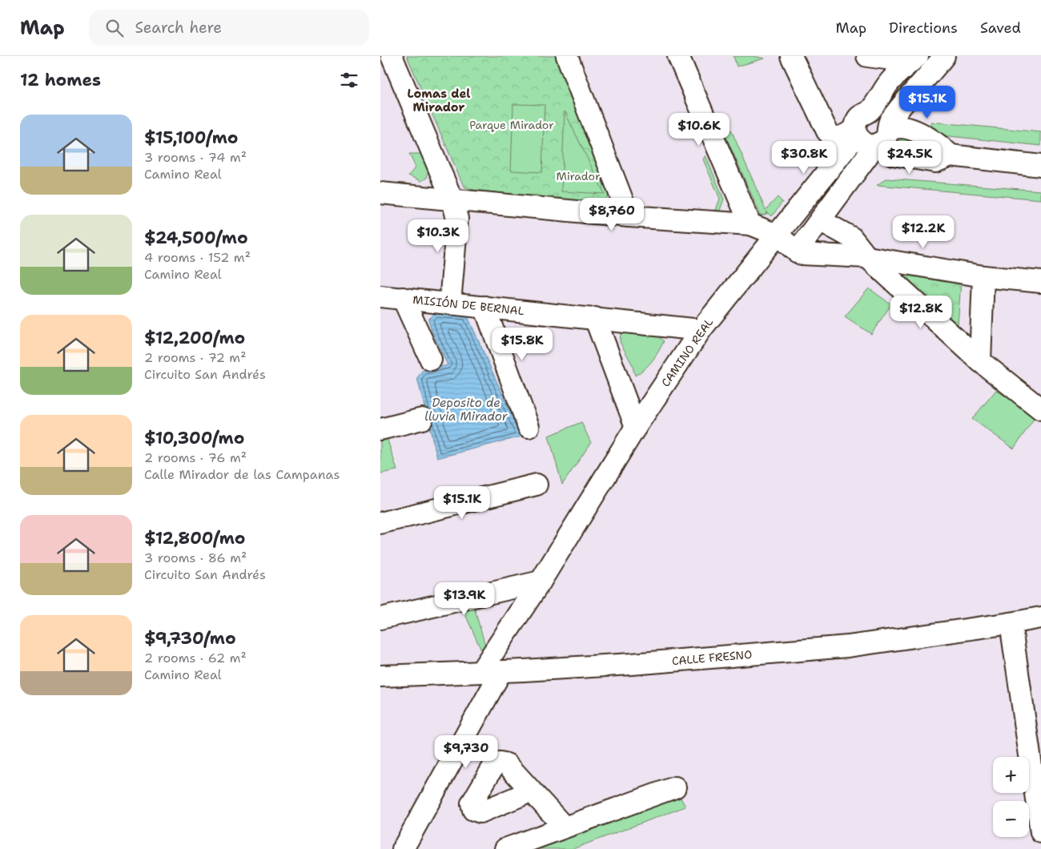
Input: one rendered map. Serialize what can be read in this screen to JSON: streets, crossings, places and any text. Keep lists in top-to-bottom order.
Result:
{
  "streets": {
    "street": ["MISIÓN DE BERNAL", "CAMINO REAL", "CALLE FRESNO"]
  },
  "crossings": [
    ["MISIÓN DE BERNAL", "CAMINO REAL"],
    ["CAMINO REAL", "CALLE FRESNO"]
  ],
  "districts": ["Lomas del Mirador"],
  "water": ["Deposito de lluvia Mirador"],
  "parks": ["Parque Mirador", "Mirador"],
  "page": {
    "header": "Map",
    "search": "Search here",
    "nav": ["Map", "Directions", "Saved"],
    "heading": "12 homes",
    "price": [
      "$15.1K",
      "$10.6K",
      "$30.8K",
      "$24.5K",
      "$8,760",
      "$12.2K",
      "$10.3K",
      "$12.8K",
      "$15.8K",
      "$15.1K",
      "$13.9K",
      "$9,730"
    ],
    "list": [
      {
        "name": "$15,100/mo",
        "note": "3 rooms · 74 m² · Camino Real"
      },
      {
        "name": "$24,500/mo",
        "note": "4 rooms · 152 m² · Camino Real"
      },
      {
        "name": "$12,200/mo",
        "note": "2 rooms · 72 m² · Circuito San Andrés"
      },
      {
        "name": "$10,300/mo",
        "note": "2 rooms · 76 m² · Calle Mirador de las Campanas"
      },
      {
        "name": "$12,800/mo",
        "note": "3 rooms · 86 m² · Circuito San Andrés"
      },
      {
        "name": "$9,730/mo",
        "note": "2 rooms · 62 m² · Camino Real"
      }
    ],
    "map_buttons": ["+", "−"]
  }
}
